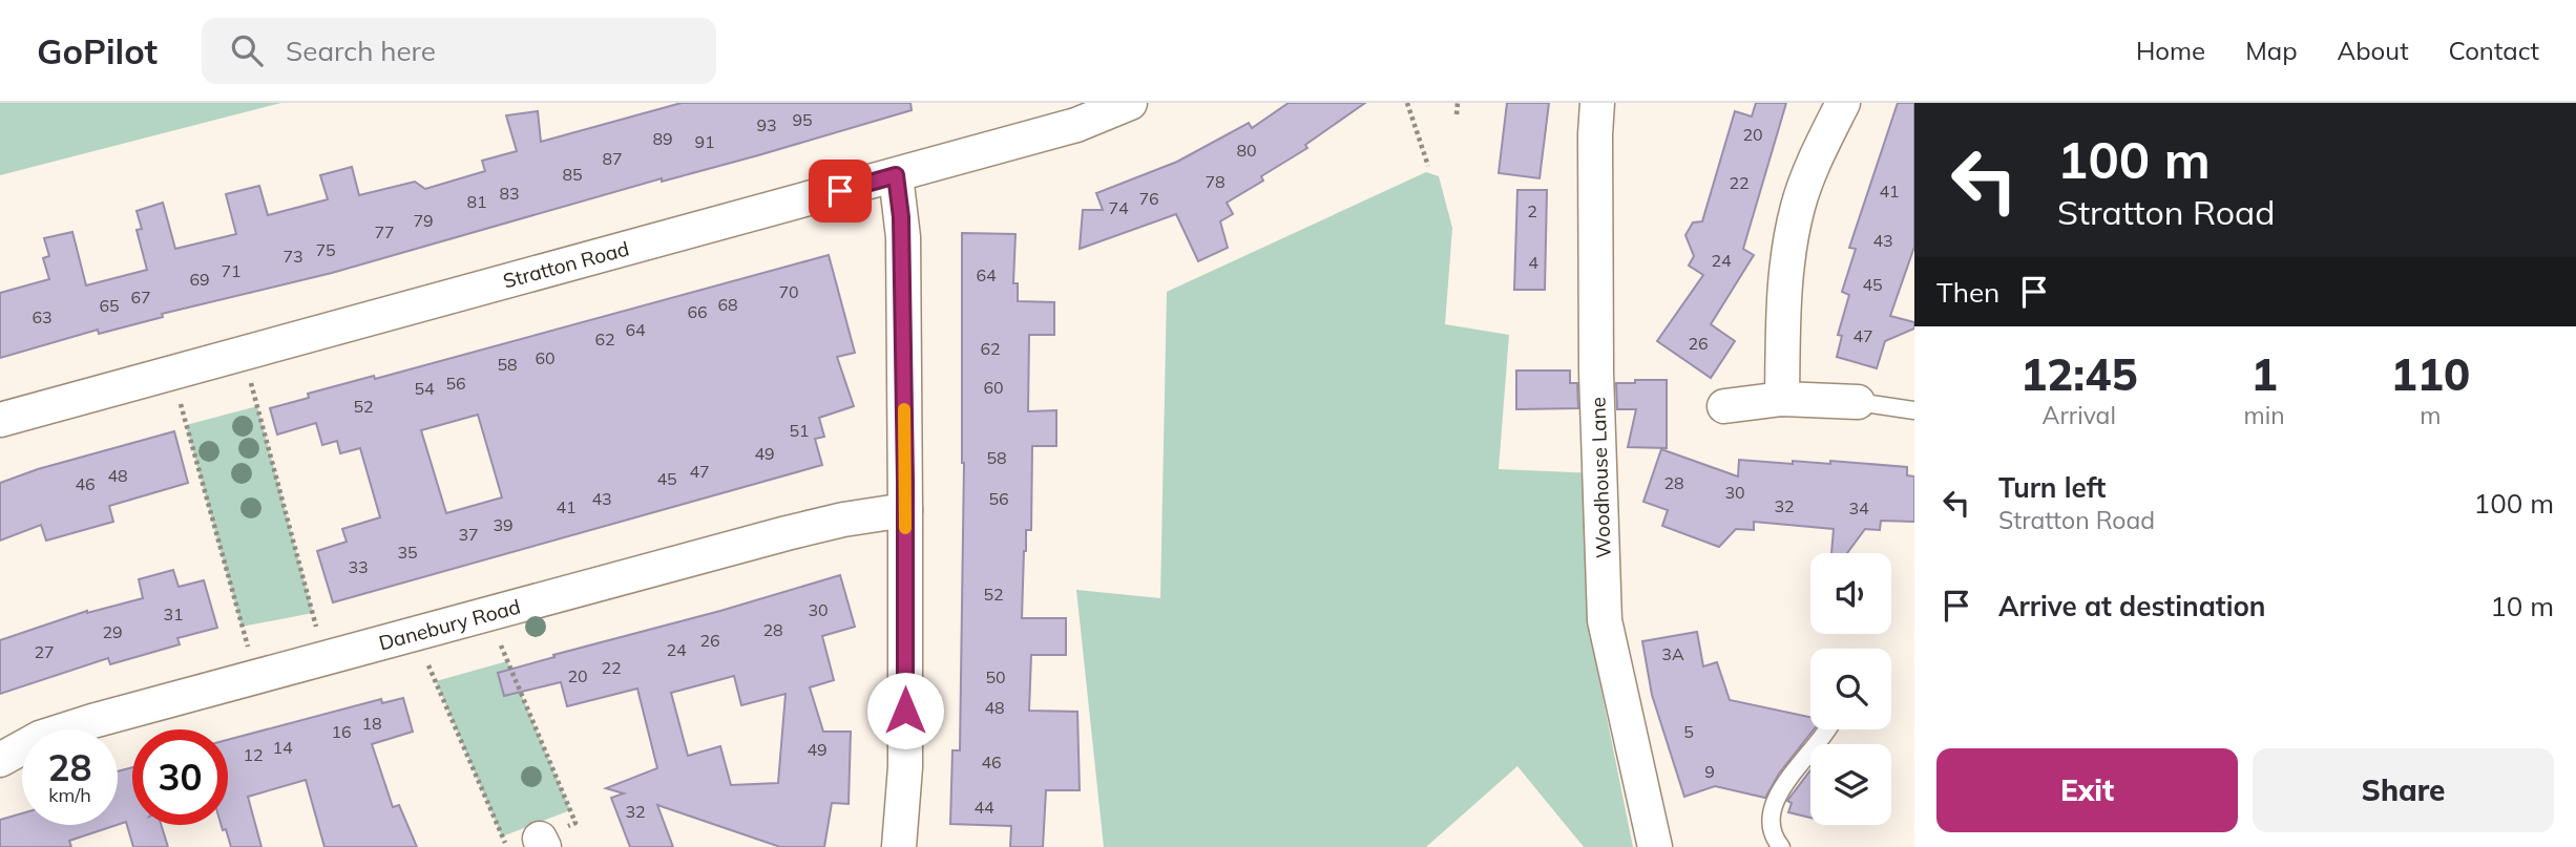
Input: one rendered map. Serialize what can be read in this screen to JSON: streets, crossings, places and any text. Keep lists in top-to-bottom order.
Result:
{
  "streets": {
    "street": ["Stratton Road", "Woodhouse Lane", "Danebury Road"]
  },
  "house_numbers": [
    "95",
    "93",
    "20",
    "89",
    "91",
    "80",
    "87",
    "85",
    "78",
    "22",
    "41",
    "83",
    "76",
    "81",
    "74",
    "2",
    "79",
    "77",
    "43",
    "75",
    "73",
    "24",
    "4",
    "71",
    "64",
    "69",
    "45",
    "70",
    "67",
    "68",
    "65",
    "66",
    "63",
    "64",
    "47",
    "62",
    "26",
    "62",
    "60",
    "58",
    "56",
    "60",
    "54",
    "52",
    "51",
    "49",
    "58",
    "47",
    "48",
    "45",
    "28",
    "46",
    "30",
    "43",
    "56",
    "32",
    "41",
    "34",
    "39",
    "37",
    "35",
    "33",
    "52",
    "30",
    "31",
    "28",
    "29",
    "26",
    "24",
    "27",
    "3A",
    "22",
    "20",
    "50",
    "48",
    "18",
    "16",
    "5",
    "14",
    "49",
    "12",
    "46",
    "9",
    "44",
    "32"
  ],
  "page": {
    "header": "GoPilot",
    "search": "Search here",
    "nav": [
      "Home",
      "Map",
      "About",
      "Contact"
    ],
    "turn": ["100 m", "Stratton Road"],
    "then": "Then",
    "eta": [
      "12:45",
      "Arrival",
      "1",
      "min",
      "110",
      "m"
    ],
    "list": [
      {
        "name": "Turn left",
        "note": "Stratton Road",
        "value": "100 m"
      },
      {
        "name": "Arrive at destination",
        "value": "10 m"
      }
    ],
    "speed": "28 km/h",
    "limit": "30",
    "buttons": ["Exit", "Share"]
  }
}
